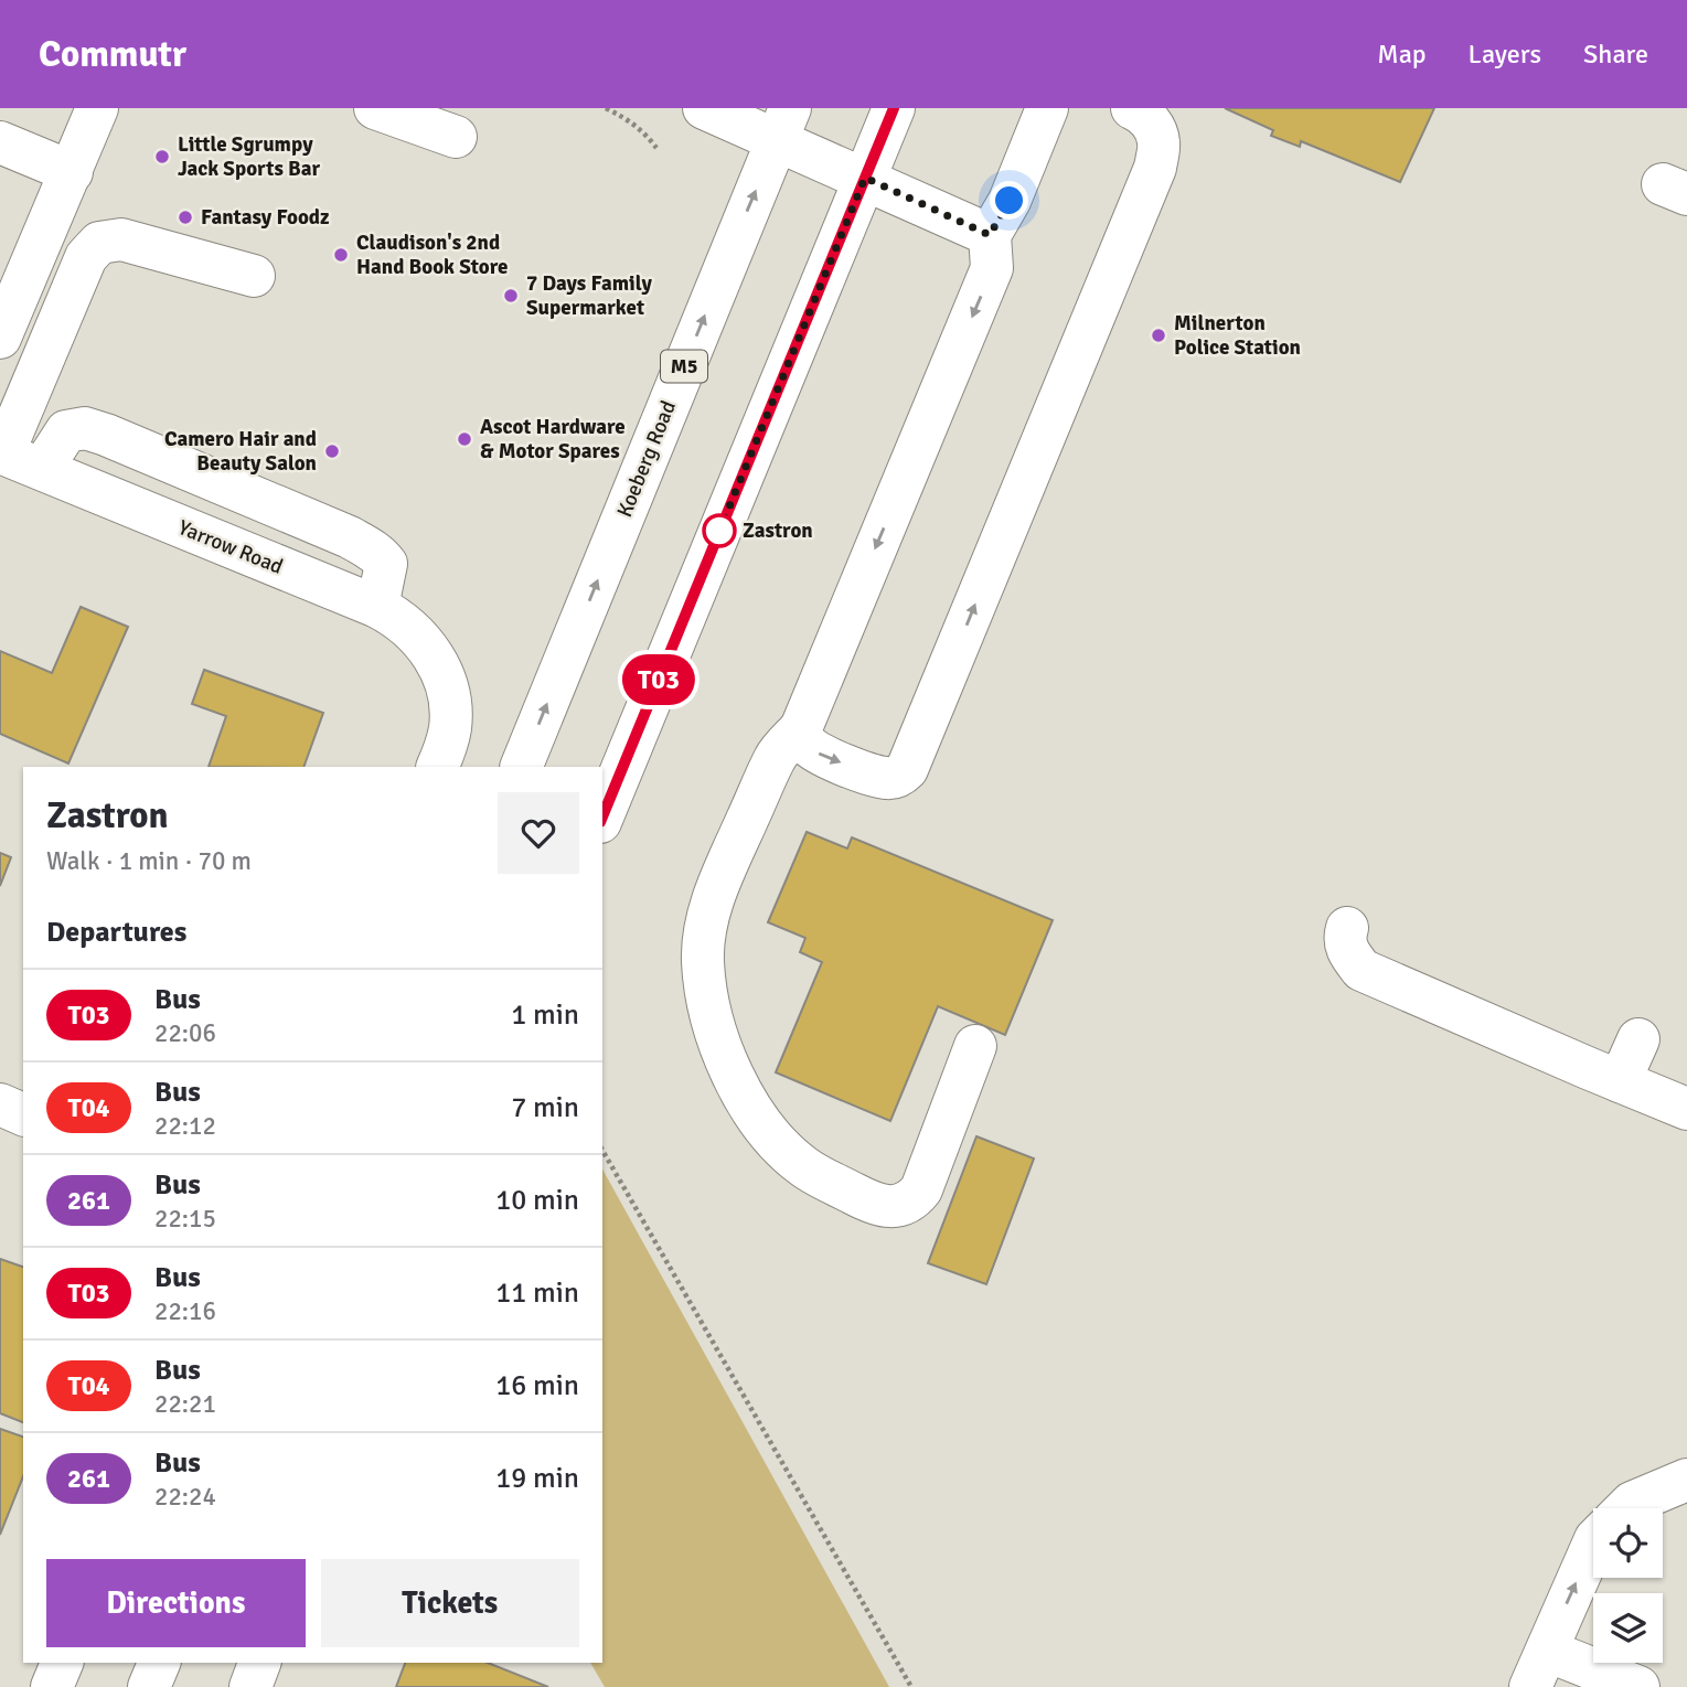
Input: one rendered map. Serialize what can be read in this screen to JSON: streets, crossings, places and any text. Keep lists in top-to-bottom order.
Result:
{
  "streets": {
    "main road": ["M5", "Koeberg Road", "Yarrow Road"]
  },
  "places": [
    "Little Sgrumpy Jack Sports Bar",
    "Fantasy Foodz",
    "Claudison's 2nd Hand Book Store",
    "7 Days Family Supermarket",
    "Milnerton Police Station",
    "Ascot Hardware & Motor Spares",
    "Camero Hair and Beauty Salon",
    "Zastron"
  ],
  "lines": ["bus line T03"],
  "page": {
    "header": "Commutr",
    "nav": ["Map", "Layers", "Share"],
    "on_map": "T03",
    "heading": [
      ["Zastron", "Walk · 1 min · 70 m"],
      "Departures"
    ],
    "list": [
      {
        "mark": "T03",
        "name": "Bus",
        "note": "22:06",
        "value": "1 min"
      },
      {
        "mark": "T04",
        "name": "Bus",
        "note": "22:12",
        "value": "7 min"
      },
      {
        "mark": "261",
        "name": "Bus",
        "note": "22:15",
        "value": "10 min"
      },
      {
        "mark": "T03",
        "name": "Bus",
        "note": "22:16",
        "value": "11 min"
      },
      {
        "mark": "T04",
        "name": "Bus",
        "note": "22:21",
        "value": "16 min"
      },
      {
        "mark": "261",
        "name": "Bus",
        "note": "22:24",
        "value": "19 min"
      }
    ],
    "buttons": ["Directions", "Tickets"]
  }
}
